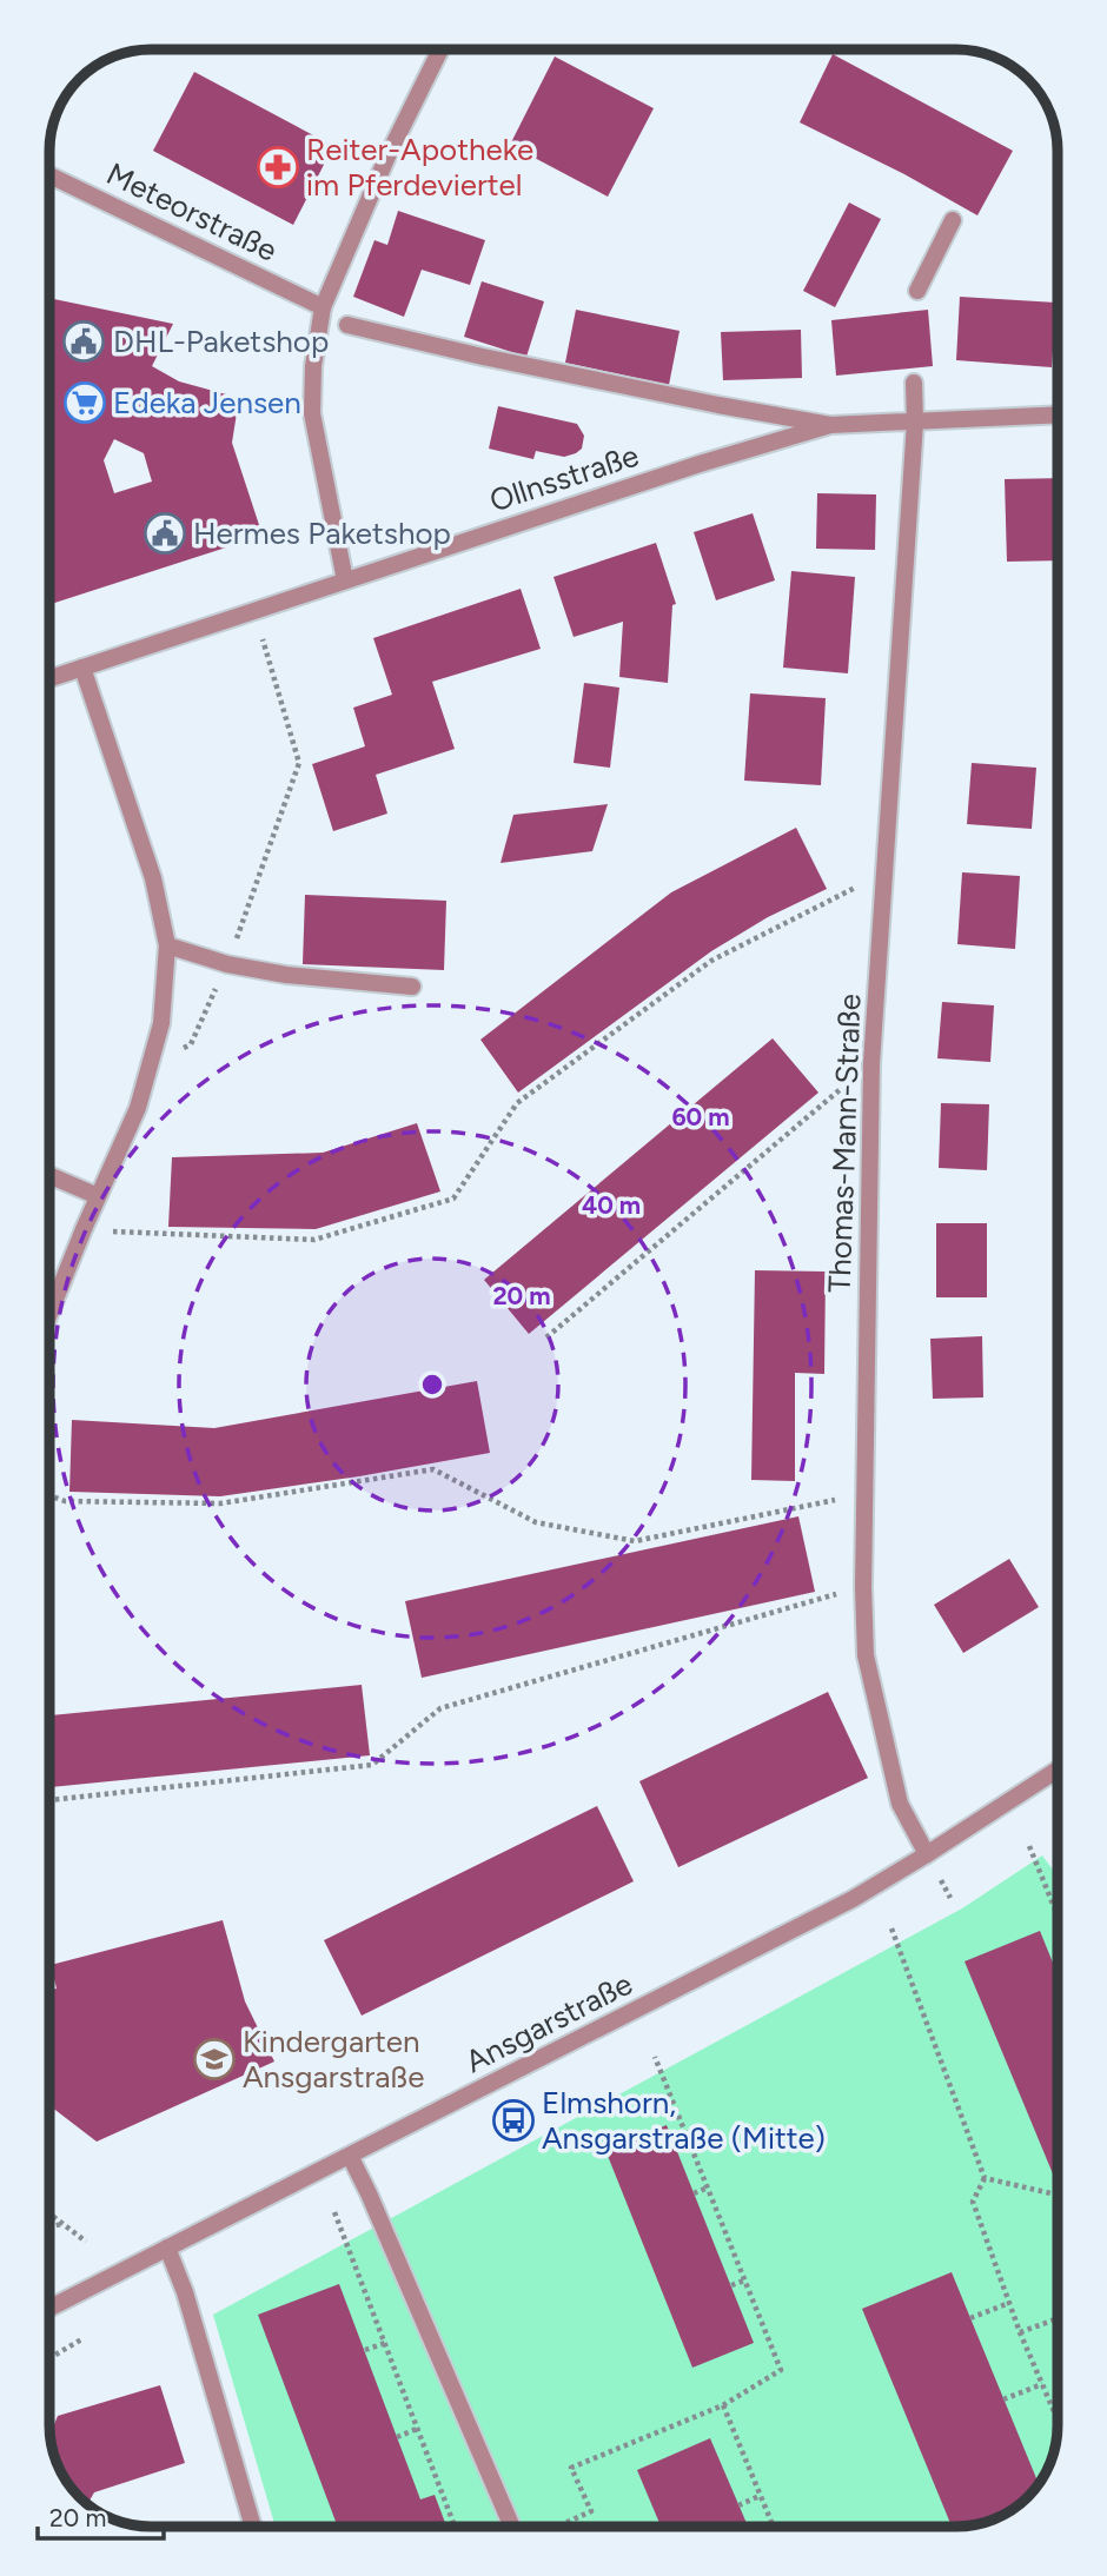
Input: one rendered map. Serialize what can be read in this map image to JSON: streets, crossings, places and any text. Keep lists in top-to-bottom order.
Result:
{
  "streets": {
    "street": [
      "Meteorstraße",
      "Ollnsstraße",
      "Thomas-Mann-Straße",
      "Ansgarstraße"
    ]
  },
  "crossings": [
    ["Ollnsstraße", "Thomas-Mann-Straße"],
    ["Thomas-Mann-Straße", "Ansgarstraße"]
  ],
  "places": {
    "pharmacy": ["Reiter-Apotheke im Pferdeviertel"],
    "public building": ["DHL-Paketshop", "Hermes Paketshop"],
    "supermarket": ["Edeka Jensen"],
    "school or university": ["Kindergarten Ansgarstraße"],
    "bus stop": ["Elmshorn, Ansgarstraße (Mitte)"]
  },
  "scale_bar": "20 m",
  "rings": ["60 m", "40 m", "20 m"]
}
